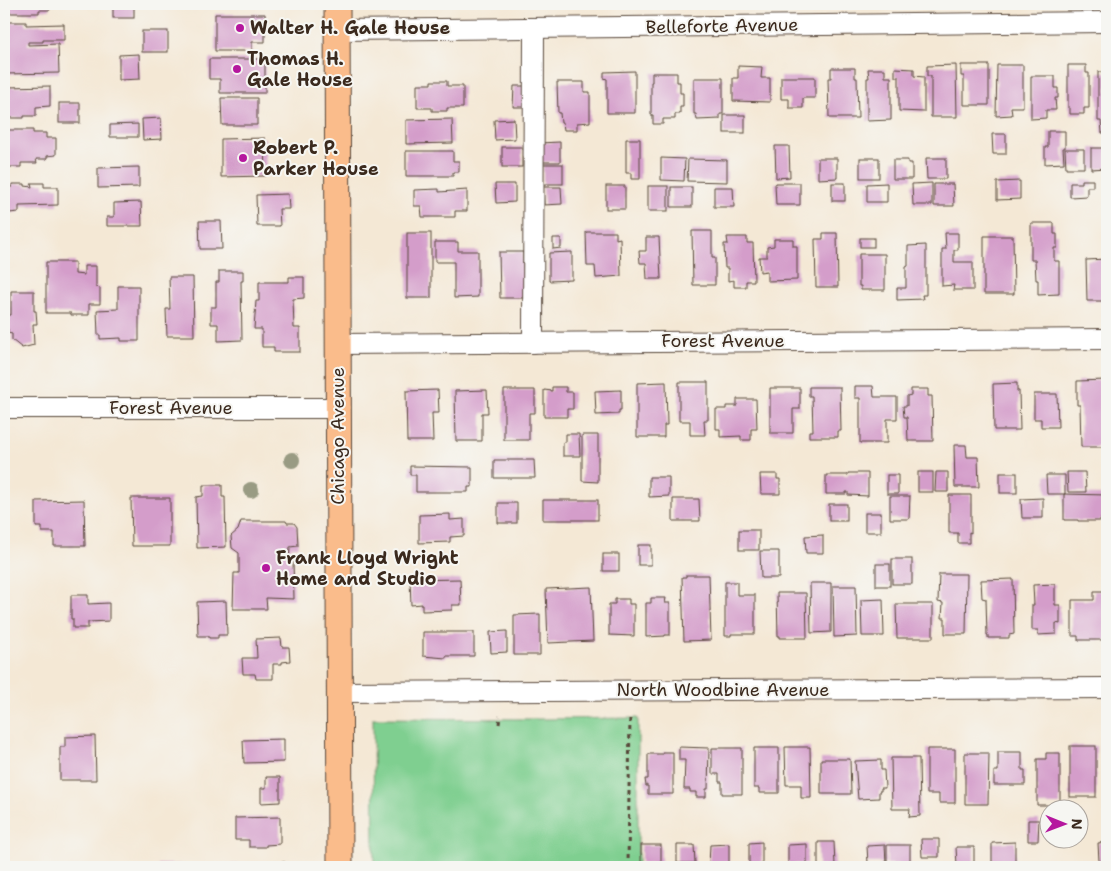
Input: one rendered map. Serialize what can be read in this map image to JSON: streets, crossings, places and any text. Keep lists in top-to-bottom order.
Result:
{
  "streets": {
    "main road": ["Chicago Avenue"],
    "street": ["Belleforte Avenue", "Forest Avenue", "North Woodbine Avenue"]
  },
  "crossings": [
    ["Belleforte Avenue", "Chicago Avenue"],
    ["Forest Avenue", "Chicago Avenue"],
    ["Chicago Avenue", "North Woodbine Avenue"]
  ],
  "places": [
    "Walter H. Gale House",
    "Thomas H. Gale House",
    "Robert P. Parker House",
    "Frank Lloyd Wright Home and Studio"
  ],
  "north": "right"
}
